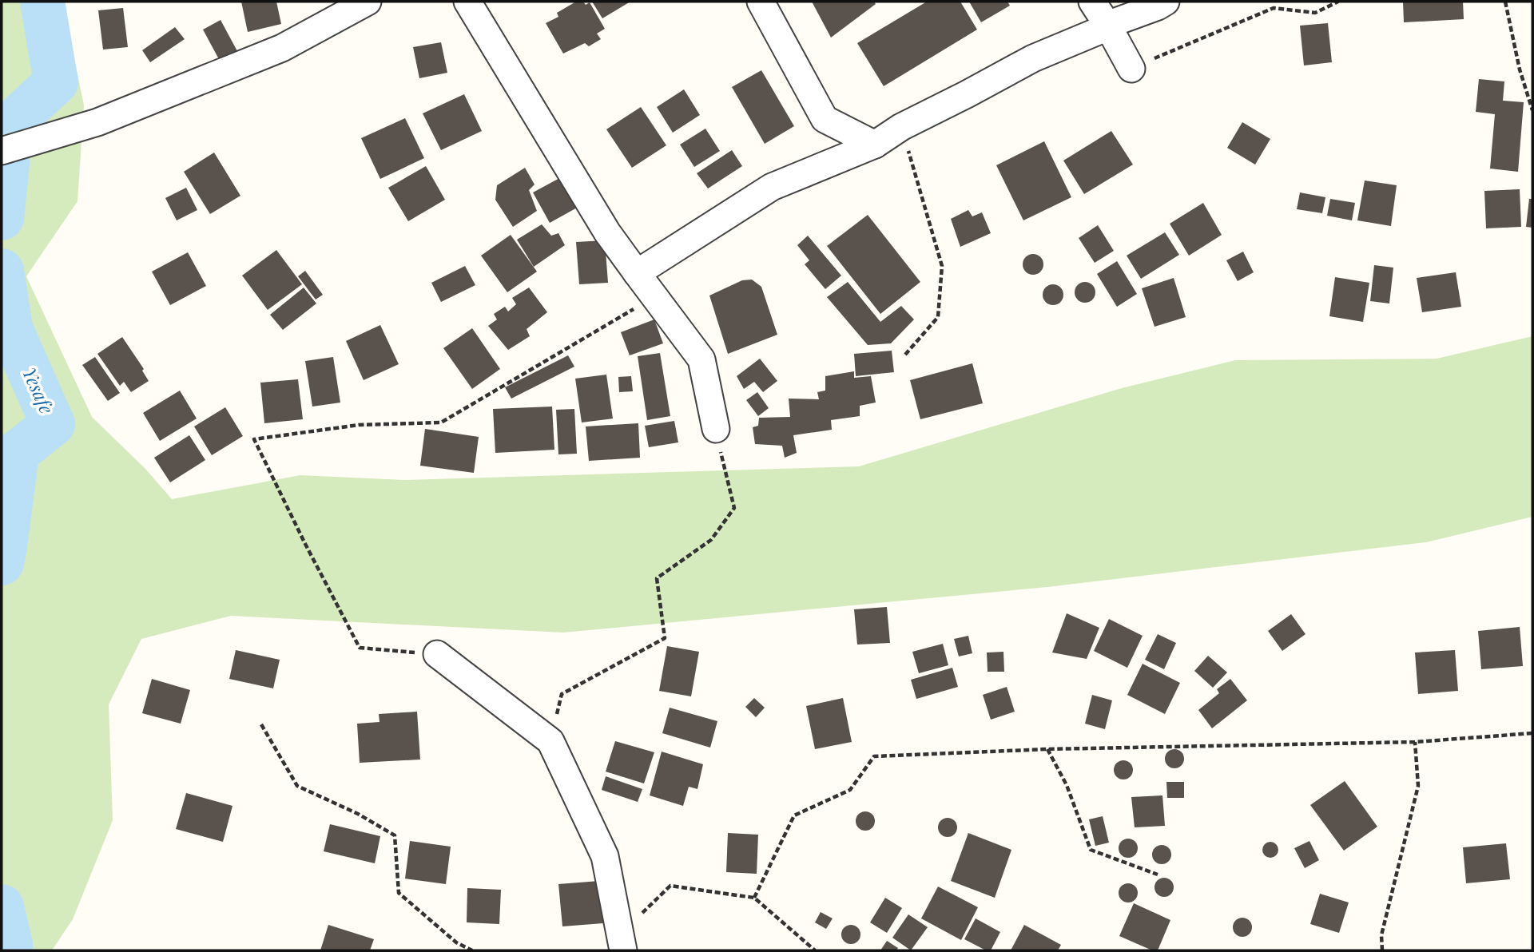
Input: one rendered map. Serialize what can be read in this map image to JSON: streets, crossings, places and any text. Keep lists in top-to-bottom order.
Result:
{
  "water": ["Yesafe"]
}
